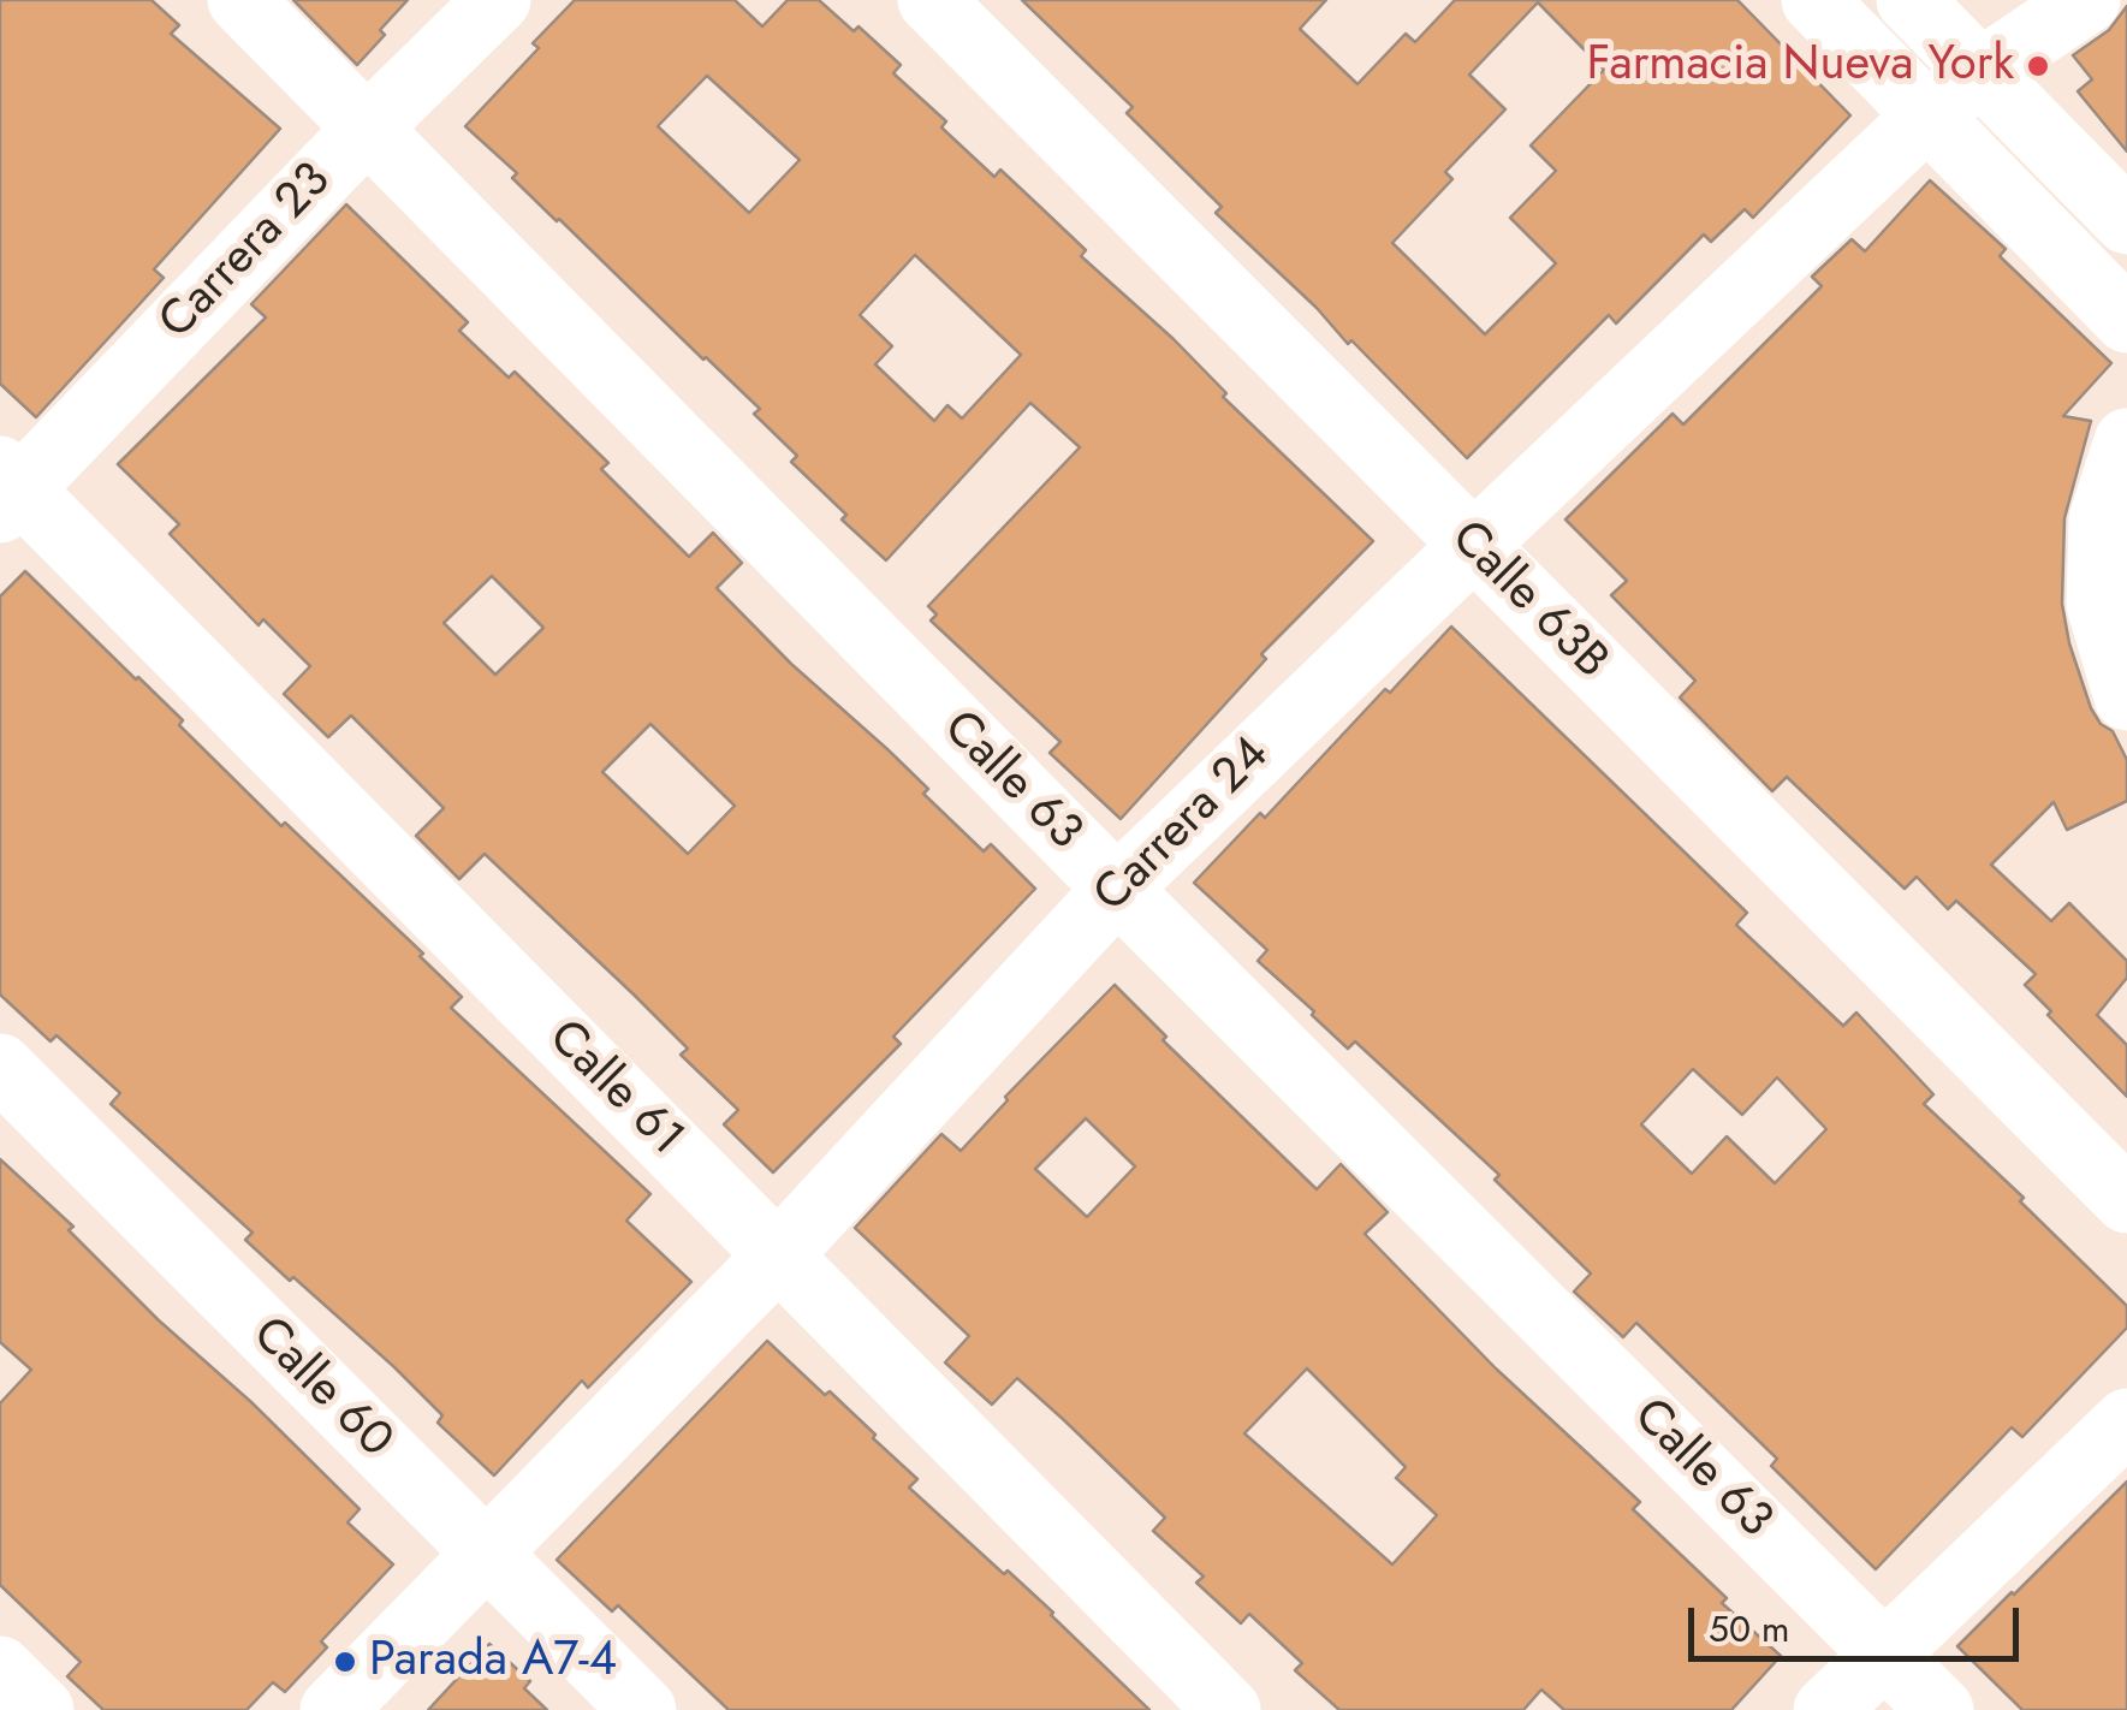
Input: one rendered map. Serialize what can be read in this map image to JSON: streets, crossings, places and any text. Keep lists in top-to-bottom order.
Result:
{
  "streets": {
    "street": [
      "Carrera 23",
      "Calle 63B",
      "Calle 63",
      "Carrera 24",
      "Calle 61",
      "Calle 60"
    ]
  },
  "crossings": [
    ["Carrera 23", "Calle 63"],
    ["Carrera 23", "Calle 61"],
    ["Calle 63B", "Carrera 24"],
    ["Calle 63", "Carrera 24"],
    ["Carrera 24", "Calle 61"],
    ["Carrera 24", "Calle 60"]
  ],
  "places": ["Farmacia Nueva York", "Parada A7-4"],
  "scale_bar": "50 m"
}
